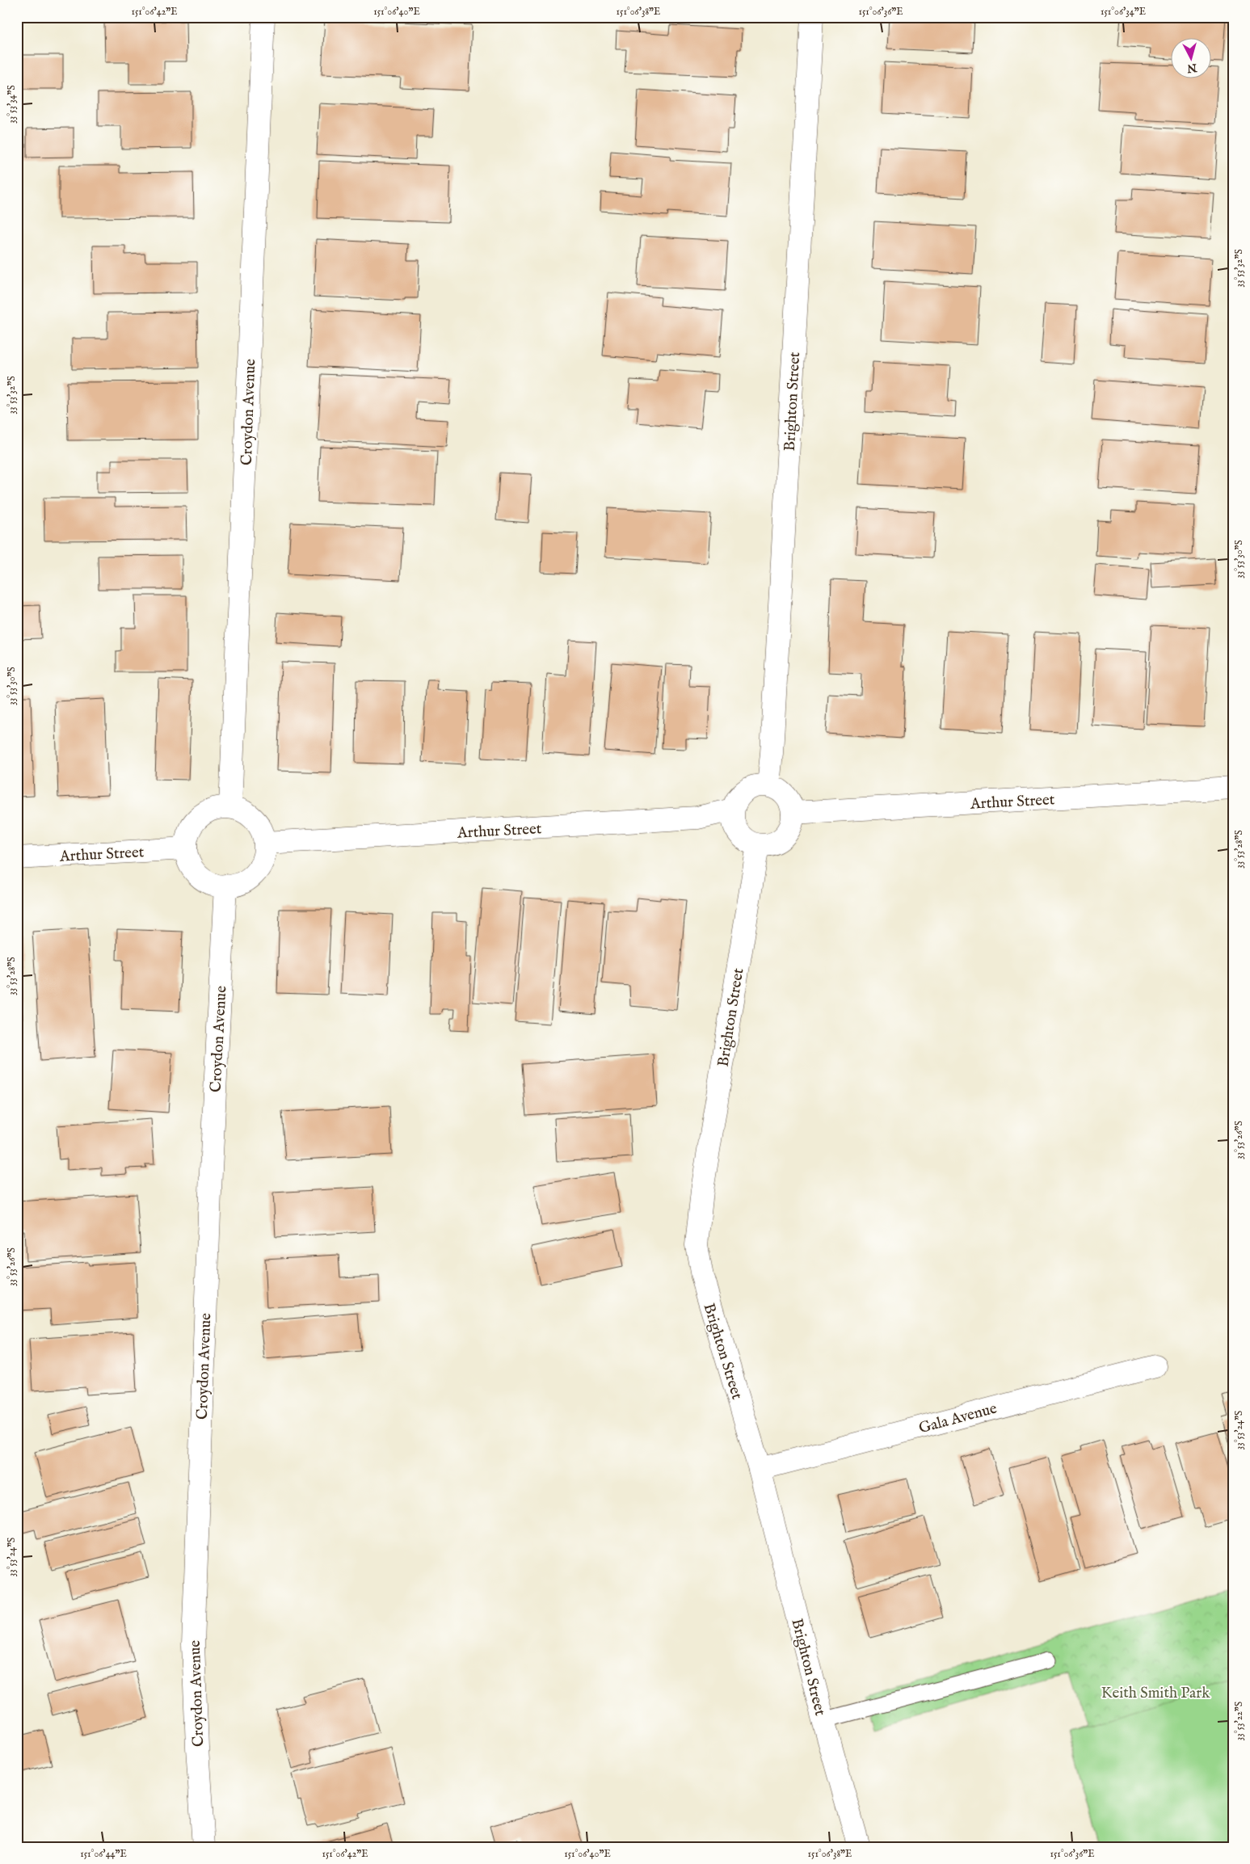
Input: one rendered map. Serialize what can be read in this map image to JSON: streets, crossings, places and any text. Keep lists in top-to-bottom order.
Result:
{
  "streets": {
    "street": [
      "Brighton Street",
      "Croydon Avenue",
      "Arthur Street",
      "Gala Avenue"
    ]
  },
  "crossings": [
    ["Brighton Street", "Arthur Street"],
    ["Brighton Street", "Gala Avenue"],
    ["Croydon Avenue", "Arthur Street"]
  ],
  "parks": ["Keith Smith Park"],
  "north": "bottom",
  "coordinates": [
    "151°06'42\"E",
    "151°06'40\"E",
    "151°06'38\"E",
    "151°06'36\"E",
    "151°06'34\"E",
    "33°53'34\"S",
    "33°53'32\"S",
    "33°53'30\"S",
    "33°53'28\"S",
    "33°53'26\"S",
    "33°53'24\"S",
    "33°53'22\"S",
    "151°06'44\"E"
  ]
}
